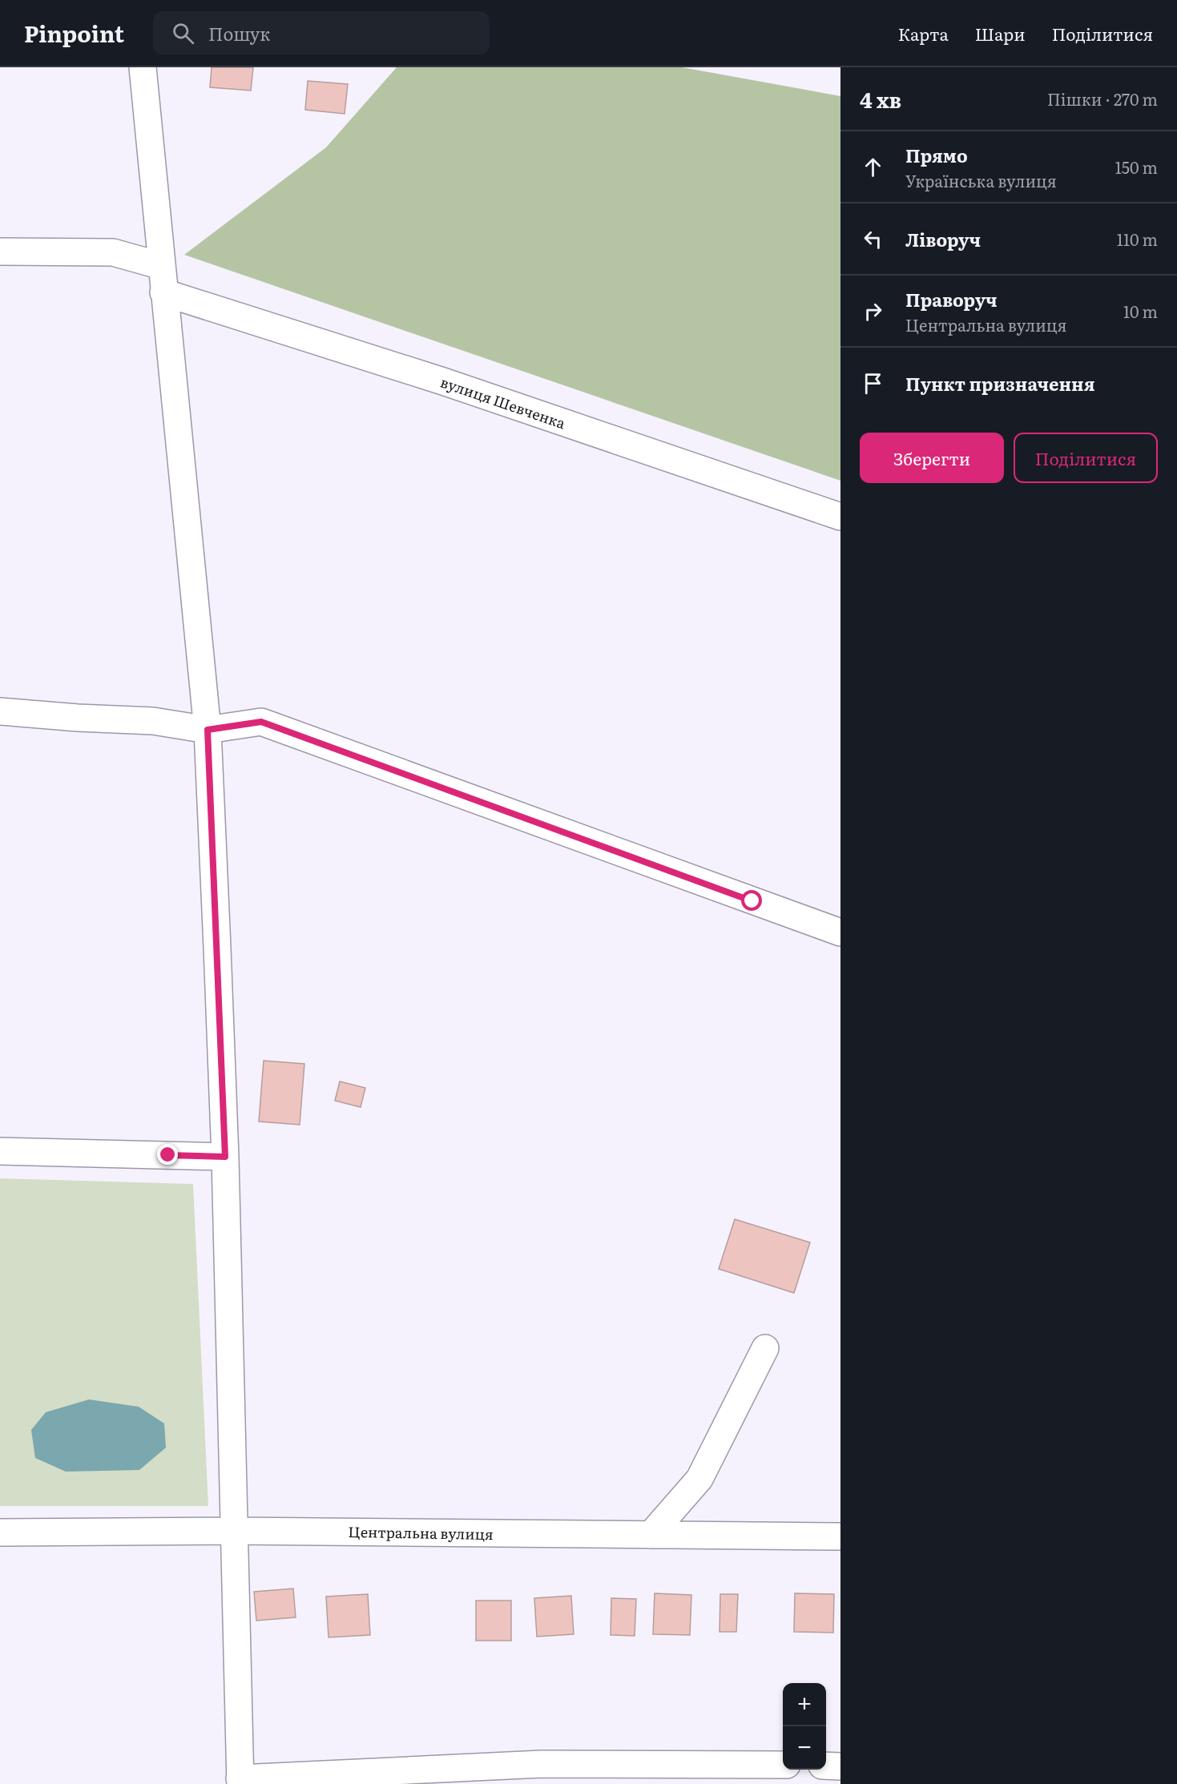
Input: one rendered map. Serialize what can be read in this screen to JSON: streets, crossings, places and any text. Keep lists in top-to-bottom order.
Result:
{
  "streets": {
    "street": ["вулиця Шевченка", "Центральна вулиця"]
  },
  "page": {
    "header": "Pinpoint",
    "search": "Пошук",
    "nav": ["Карта", "Шари", "Поділитися"],
    "heading": ["4 хв", "Пішки · 270 m"],
    "list": [
      ["Прямо", "Українська вулиця", "150 m"],
      ["Ліворуч", "110 m"],
      ["Праворуч", "Центральна вулиця", "10 m"],
      "Пункт призначення"
    ],
    "buttons": ["Зберегти", "Поділитися"],
    "map_buttons": ["+", "−"]
  }
}
